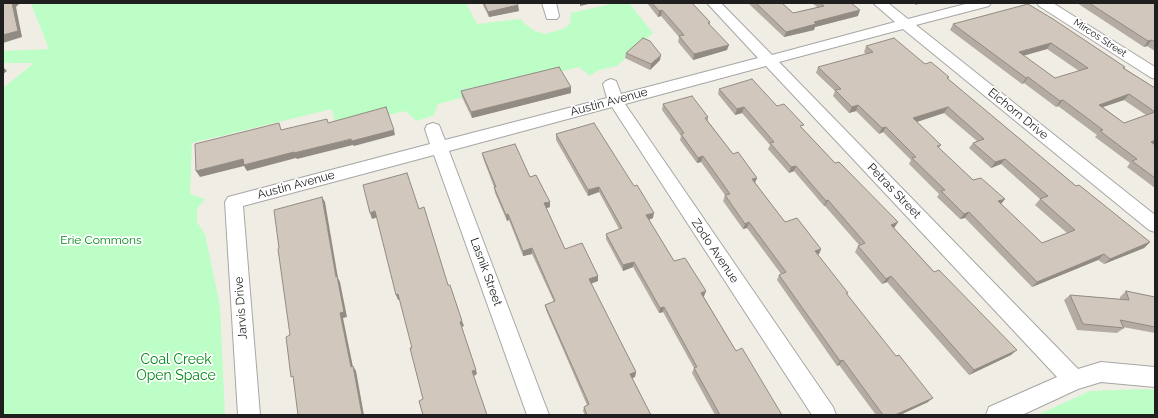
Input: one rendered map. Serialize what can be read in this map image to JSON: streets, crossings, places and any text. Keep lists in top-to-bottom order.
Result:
{
  "streets": {
    "street": [
      "Mircos Street",
      "Austin Avenue",
      "Eichorn Drive",
      "Petras Street",
      "Zodo Avenue",
      "Lasnik Street",
      "Jarvis Drive"
    ]
  },
  "crossings": [
    ["Austin Avenue", "Eichorn Drive"],
    ["Austin Avenue", "Petras Street"],
    ["Austin Avenue", "Zodo Avenue"],
    ["Austin Avenue", "Lasnik Street"],
    ["Austin Avenue", "Jarvis Drive"]
  ],
  "parks": ["Erie Commons", "Coal Creek Open Space"]
}
